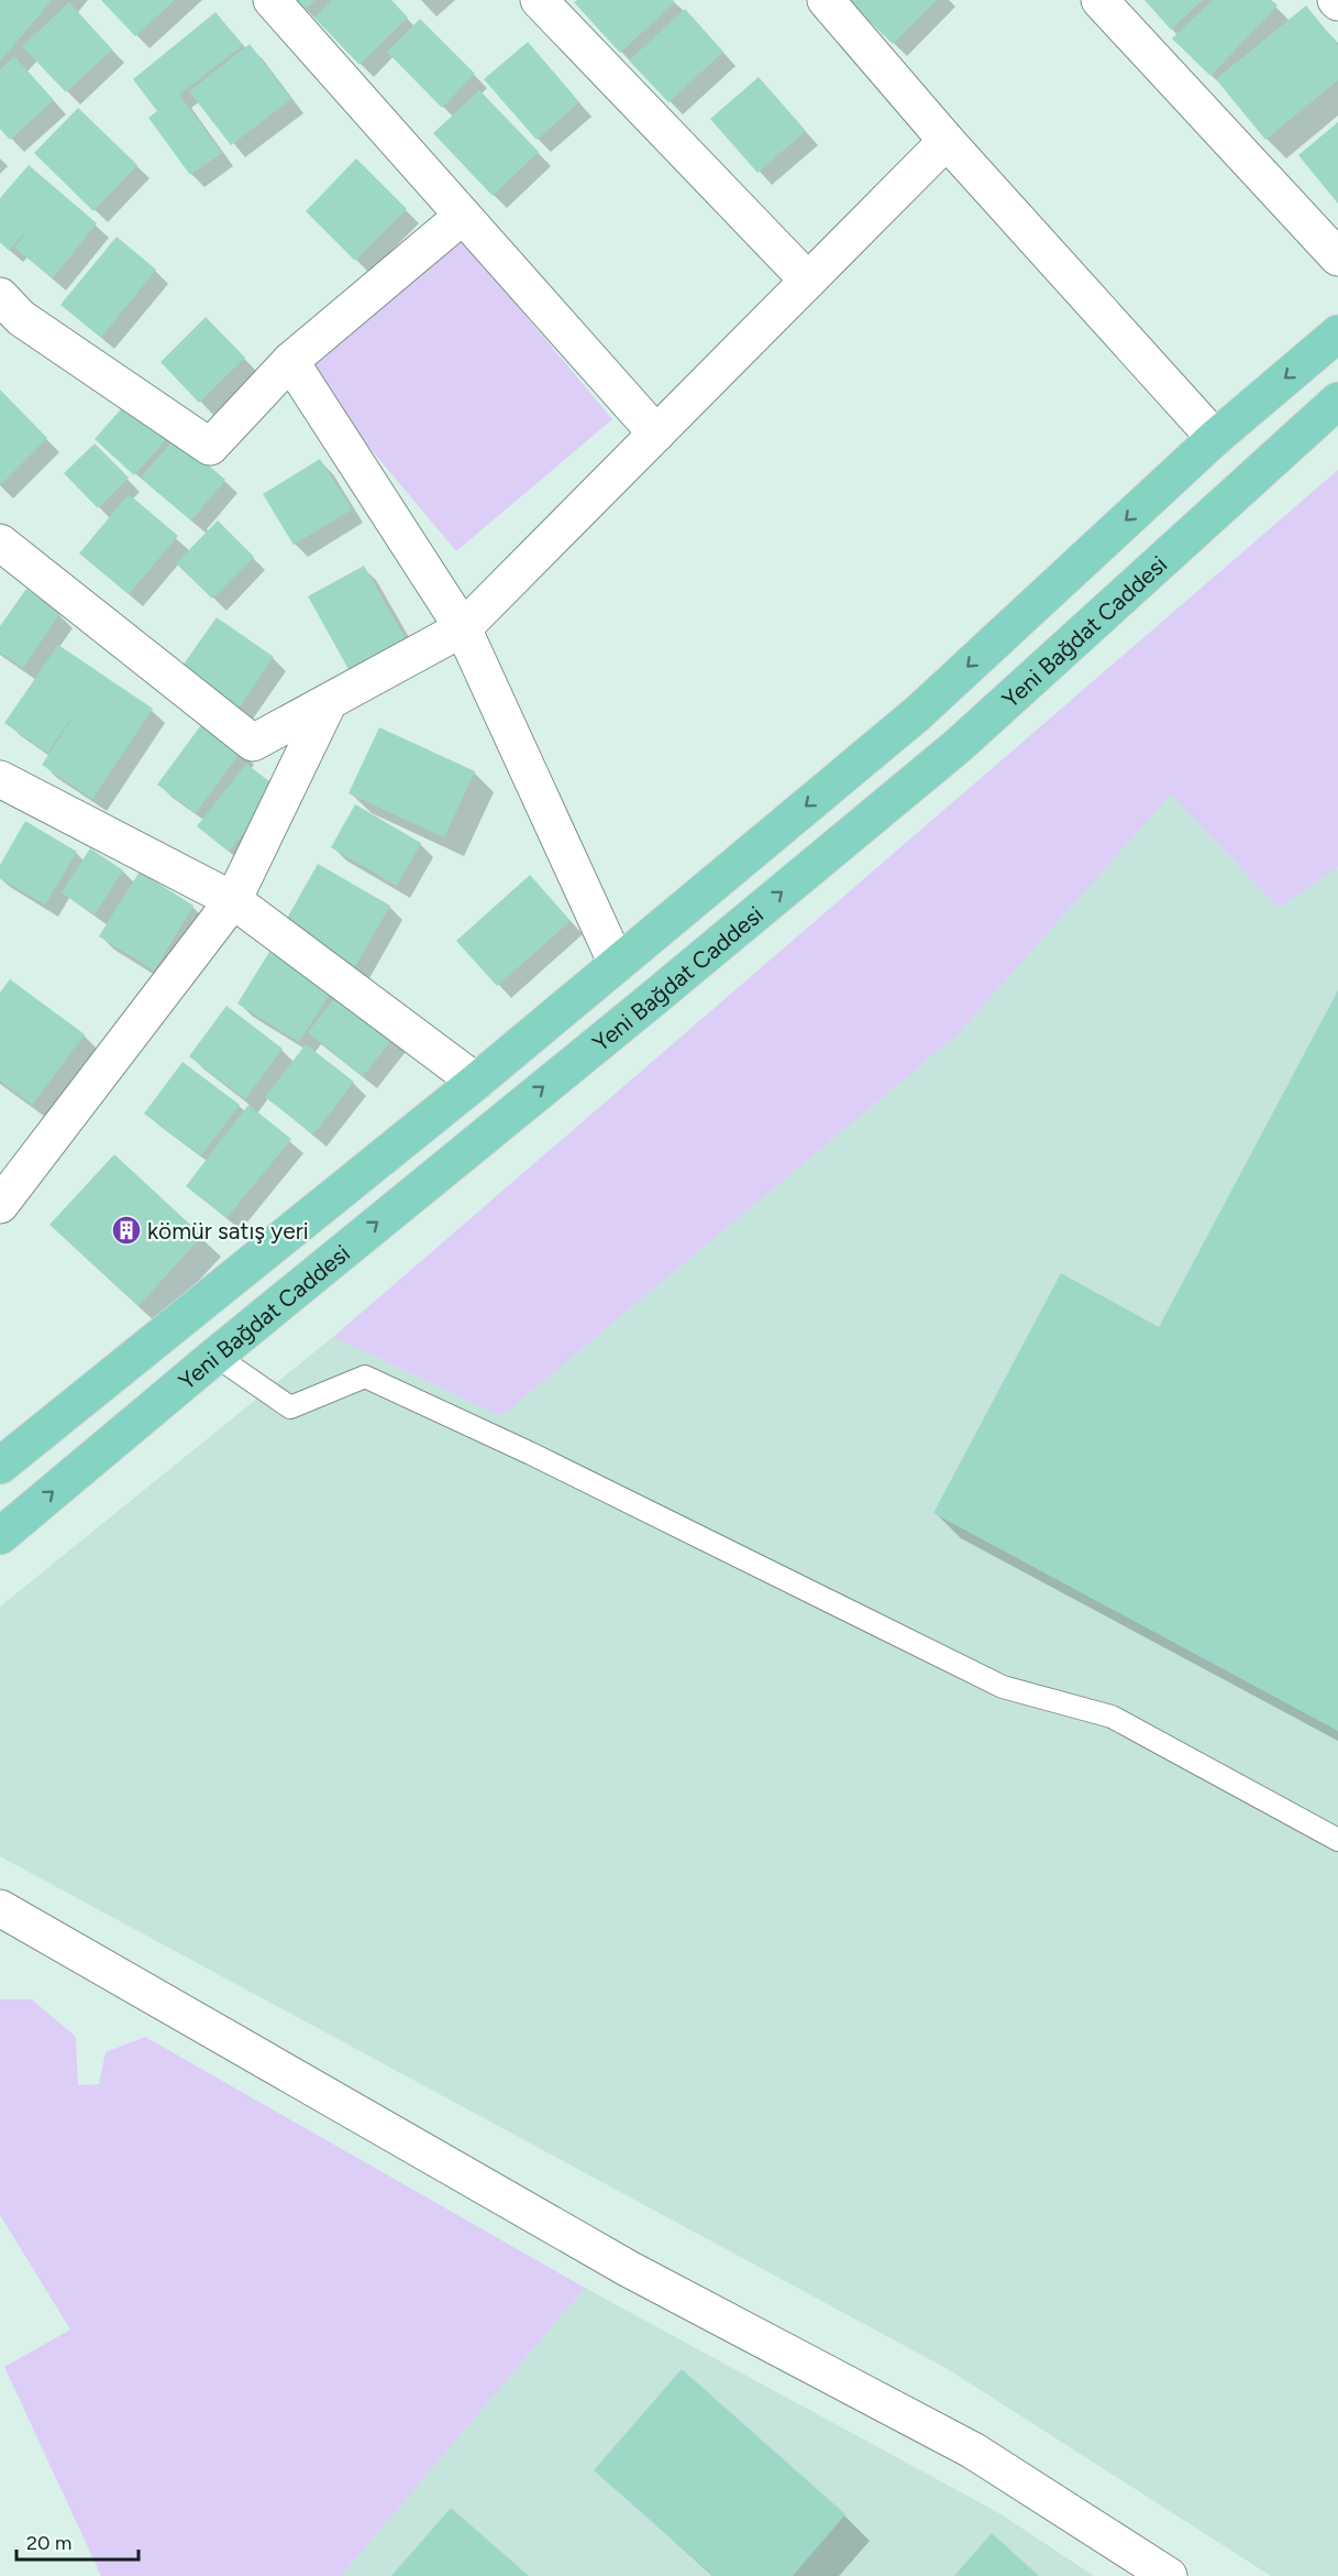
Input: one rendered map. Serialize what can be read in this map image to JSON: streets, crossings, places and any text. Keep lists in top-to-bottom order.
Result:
{
  "streets": {
    "main road": ["Yeni Bağdat Caddesi"]
  },
  "places": {
    "building": ["kömür satış yeri"]
  },
  "scale_bar": "20 m"
}
